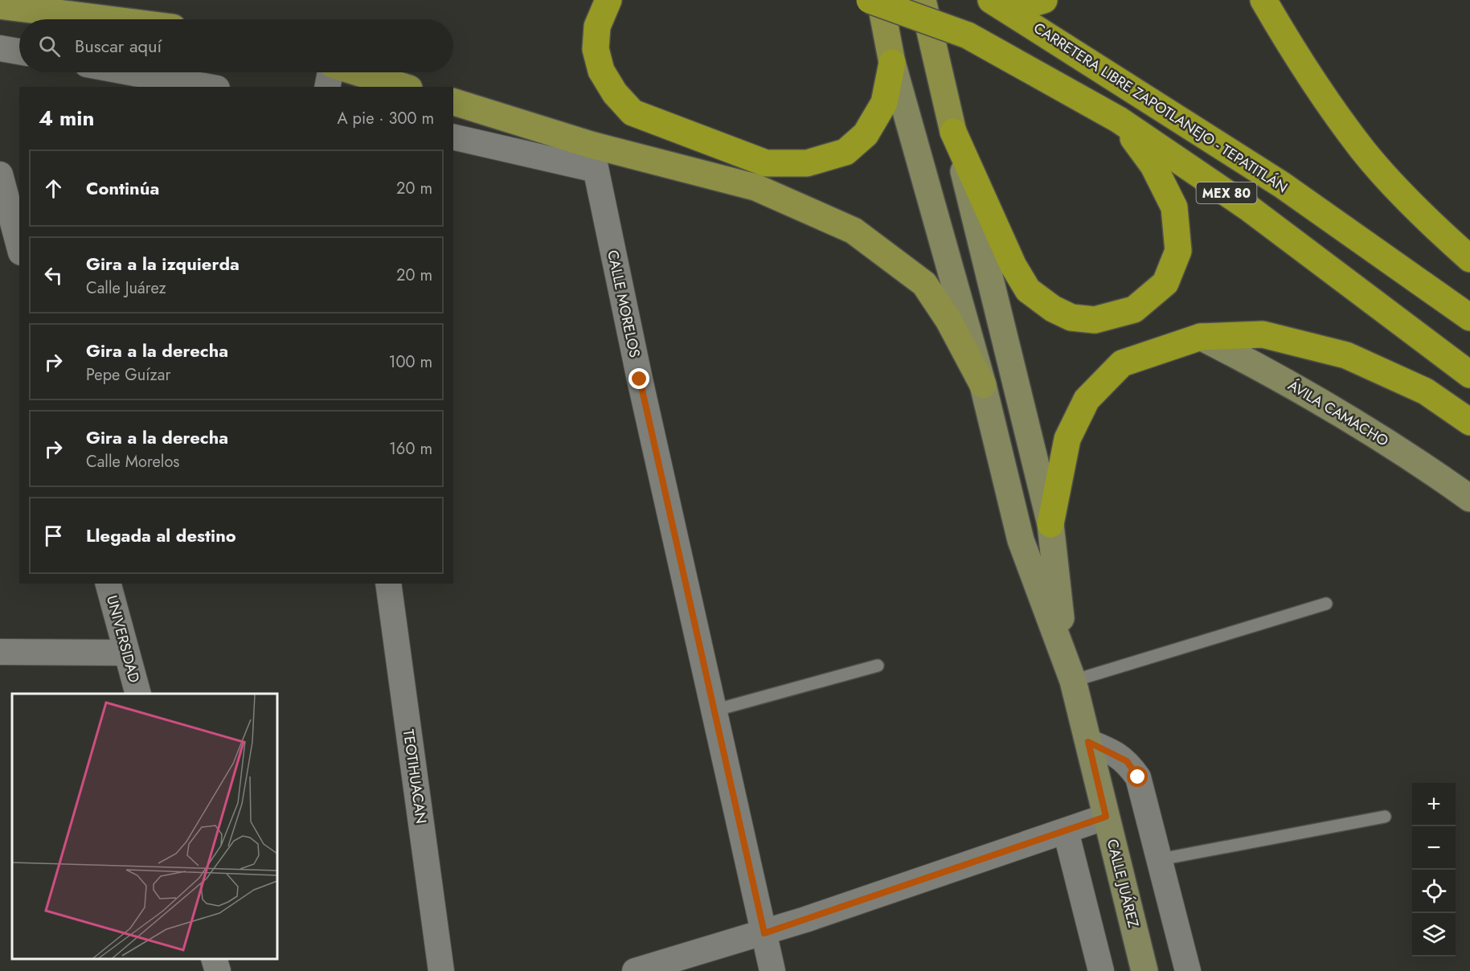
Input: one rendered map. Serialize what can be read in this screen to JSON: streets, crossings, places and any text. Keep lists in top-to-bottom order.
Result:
{
  "streets": {
    "highway": ["CARRETERA LIBRE ZAPOTLANEJO - TEPATITLÁN", "MEX 80"],
    "main road": ["ÁVILA CAMACHO", "CALLE JUÁREZ"],
    "street": ["CALLE MORELOS", "UNIVERSIDAD", "TEOTIHUACAN"]
  },
  "page": {
    "search": "Buscar aquí",
    "heading": ["4 min", "A pie · 300 m"],
    "list": [
      ["Continúa", "20 m"],
      ["Gira a la izquierda", "Calle Juárez", "20 m"],
      ["Gira a la derecha", "Pepe Guízar", "100 m"],
      ["Gira a la derecha", "Calle Morelos", "160 m"],
      "Llegada al destino"
    ],
    "map_buttons": ["+", "−"]
  }
}
